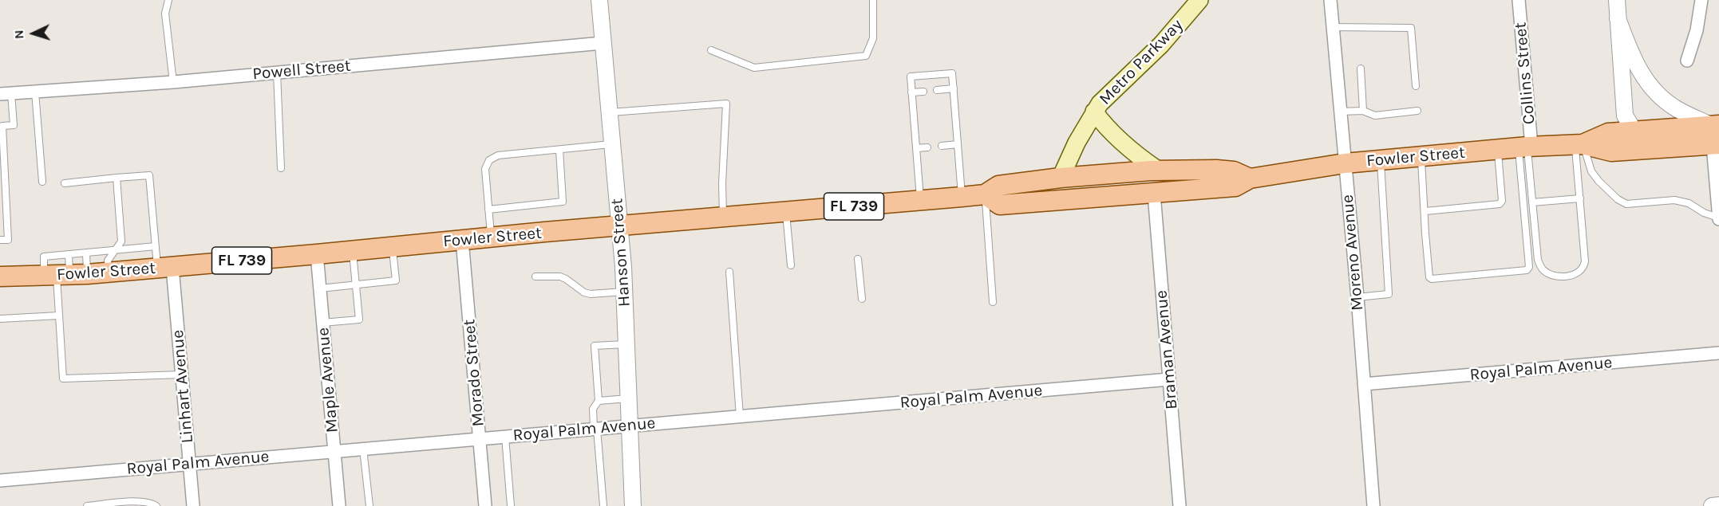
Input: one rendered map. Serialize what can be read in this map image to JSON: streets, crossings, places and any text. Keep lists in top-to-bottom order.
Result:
{
  "streets": {
    "main road": ["Metro Parkway", "Fowler Street", "FL 739"],
    "street": [
      "Powell Street",
      "Collins Street",
      "Hanson Street",
      "Moreno Avenue",
      "Braman Avenue",
      "Royal Palm Avenue",
      "Morado Street",
      "Maple Avenue",
      "Linhart Avenue"
    ]
  },
  "crossings": [
    ["Metro Parkway", "Fowler Street"],
    ["Powell Street", "Hanson Street"],
    ["Collins Street", "Fowler Street"],
    ["Fowler Street", "Hanson Street"],
    ["Fowler Street", "Moreno Avenue"],
    ["Fowler Street", "Braman Avenue"],
    ["Fowler Street", "Morado Street"],
    ["Fowler Street", "Maple Avenue"],
    ["Fowler Street", "Linhart Avenue"],
    ["Hanson Street", "Royal Palm Avenue"],
    ["Moreno Avenue", "Royal Palm Avenue"],
    ["Braman Avenue", "Royal Palm Avenue"],
    ["Royal Palm Avenue", "Morado Street"],
    ["Royal Palm Avenue", "Maple Avenue"],
    ["Royal Palm Avenue", "Linhart Avenue"]
  ],
  "north": "left"
}
